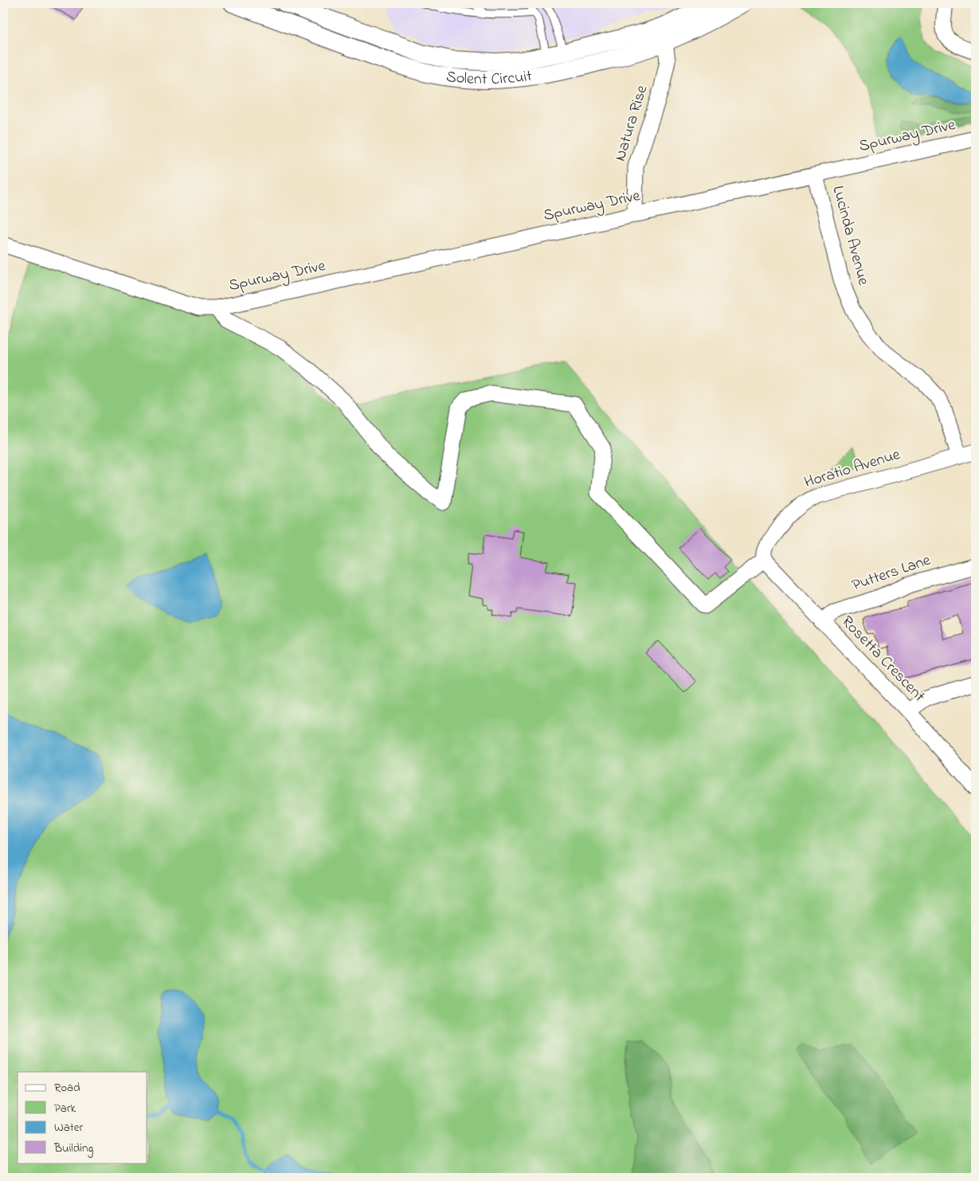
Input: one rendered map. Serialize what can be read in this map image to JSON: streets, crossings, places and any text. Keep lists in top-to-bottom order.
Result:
{
  "streets": {
    "street": [
      "Solent Circuit",
      "Natura Rise",
      "Spurway Drive",
      "Lucinda Avenue",
      "Horatio Avenue",
      "Putters Lane",
      "Rosetta Crescent"
    ]
  },
  "crossings": [
    ["Solent Circuit", "Natura Rise"],
    ["Natura Rise", "Spurway Drive"],
    ["Spurway Drive", "Lucinda Avenue"],
    ["Spurway Drive", "Horatio Avenue"],
    ["Spurway Drive", "Rosetta Crescent"],
    ["Lucinda Avenue", "Horatio Avenue"],
    ["Horatio Avenue", "Rosetta Crescent"],
    ["Putters Lane", "Rosetta Crescent"]
  ],
  "legend": [
    "Road",
    "Park",
    "Water",
    "Building"
  ]
}
